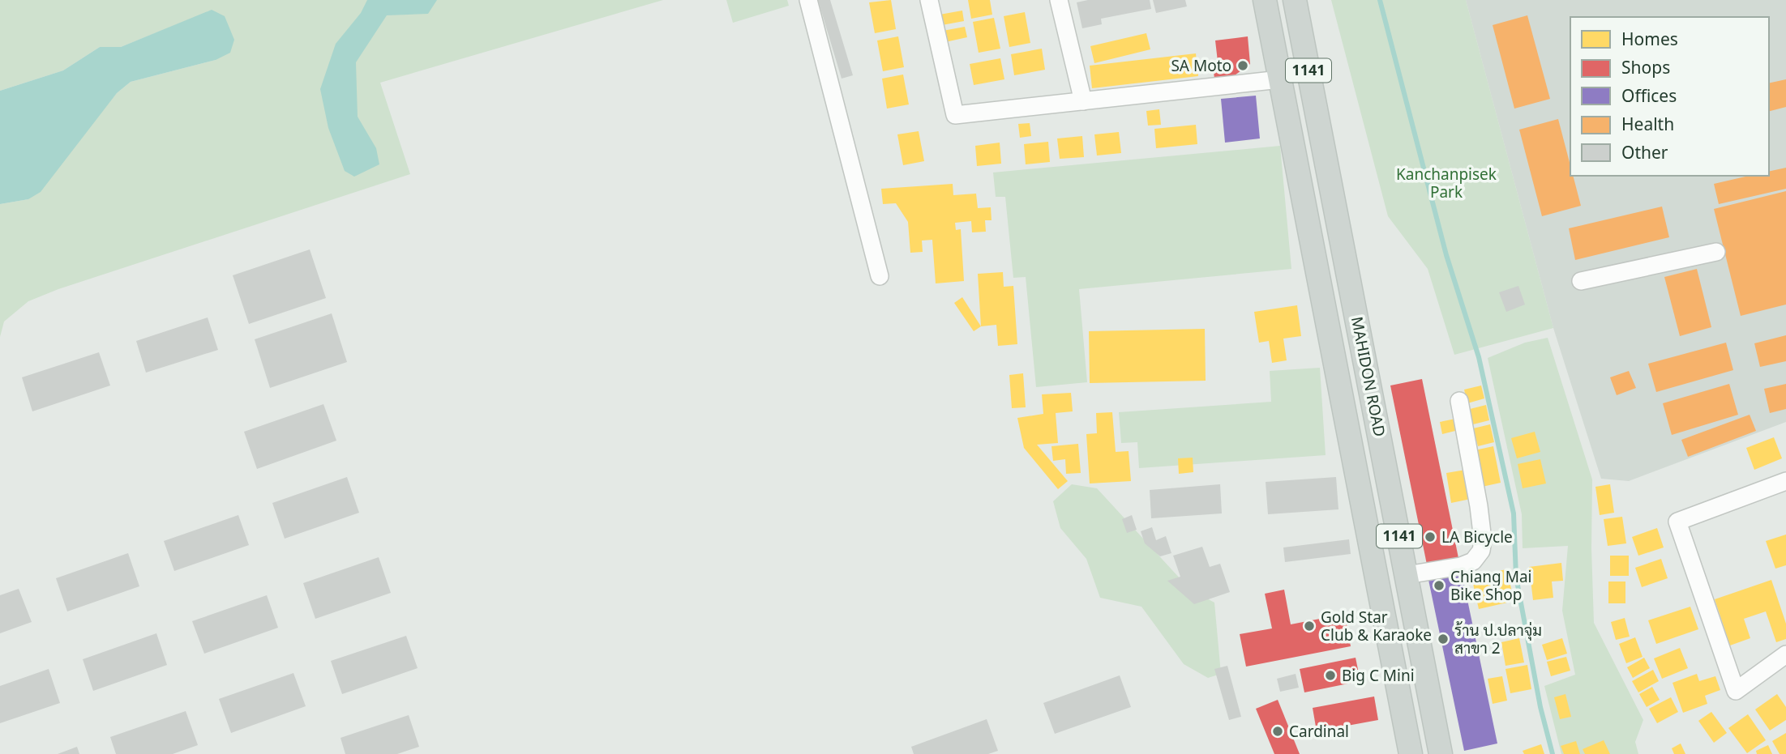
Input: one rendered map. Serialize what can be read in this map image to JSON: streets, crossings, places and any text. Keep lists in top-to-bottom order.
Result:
{
  "streets": {
    "main road": ["1141", "MAHIDON ROAD"]
  },
  "parks": ["Kanchanpisek Park"],
  "places": [
    "SA Moto",
    "LA Bicycle",
    "Chiang Mai Bike Shop",
    "Gold Star Club & Karaoke",
    "ร้าน ป.ปลาจุ่ม สาขา 2",
    "Big C Mini",
    "Cardinal"
  ],
  "legend": [
    "Homes",
    "Shops",
    "Offices",
    "Health",
    "Other"
  ]
}
